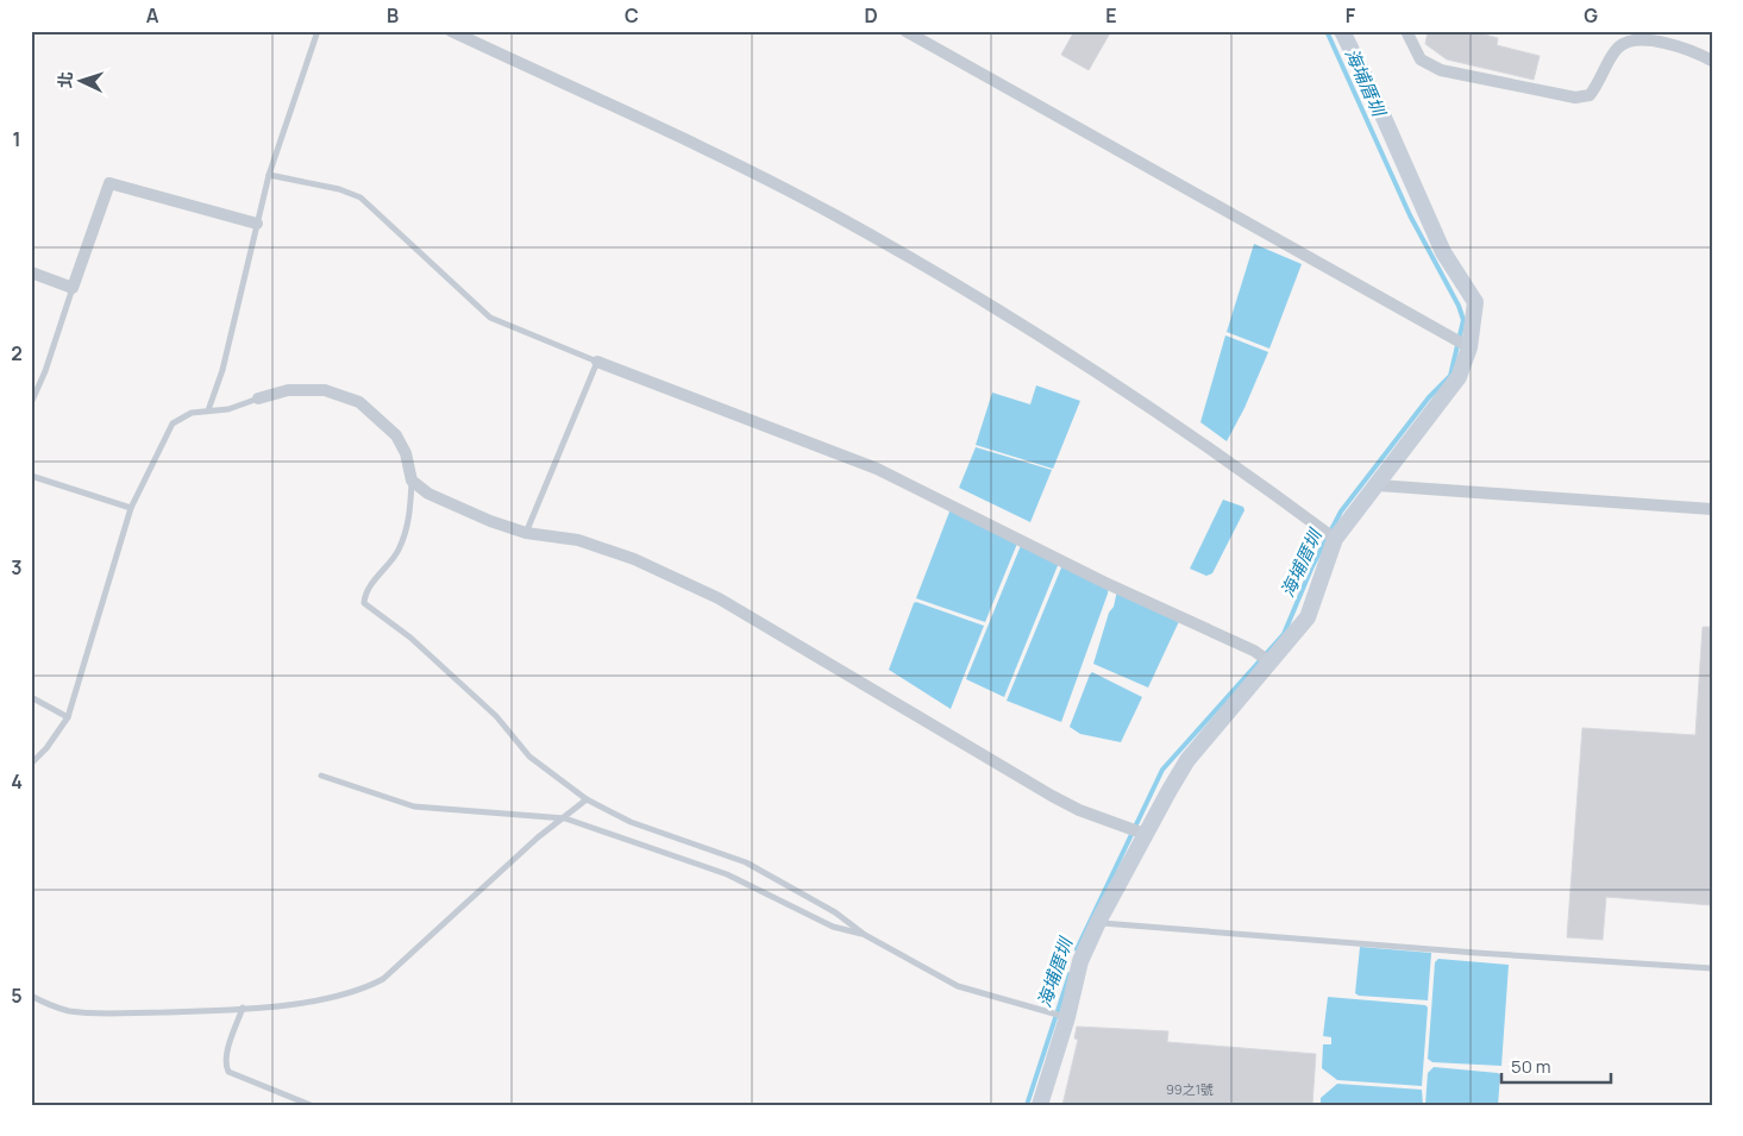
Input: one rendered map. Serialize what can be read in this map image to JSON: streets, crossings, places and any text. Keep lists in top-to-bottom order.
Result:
{
  "water": ["海埔厝圳"],
  "house_numbers": ["99之1號"],
  "scale_bar": "50 m",
  "north": "left",
  "grid": {
    "columns": [
      "A",
      "B",
      "C",
      "D",
      "E",
      "F",
      "G"
    ],
    "rows": [
      "1",
      "2",
      "3",
      "4",
      "5"
    ]
  }
}
